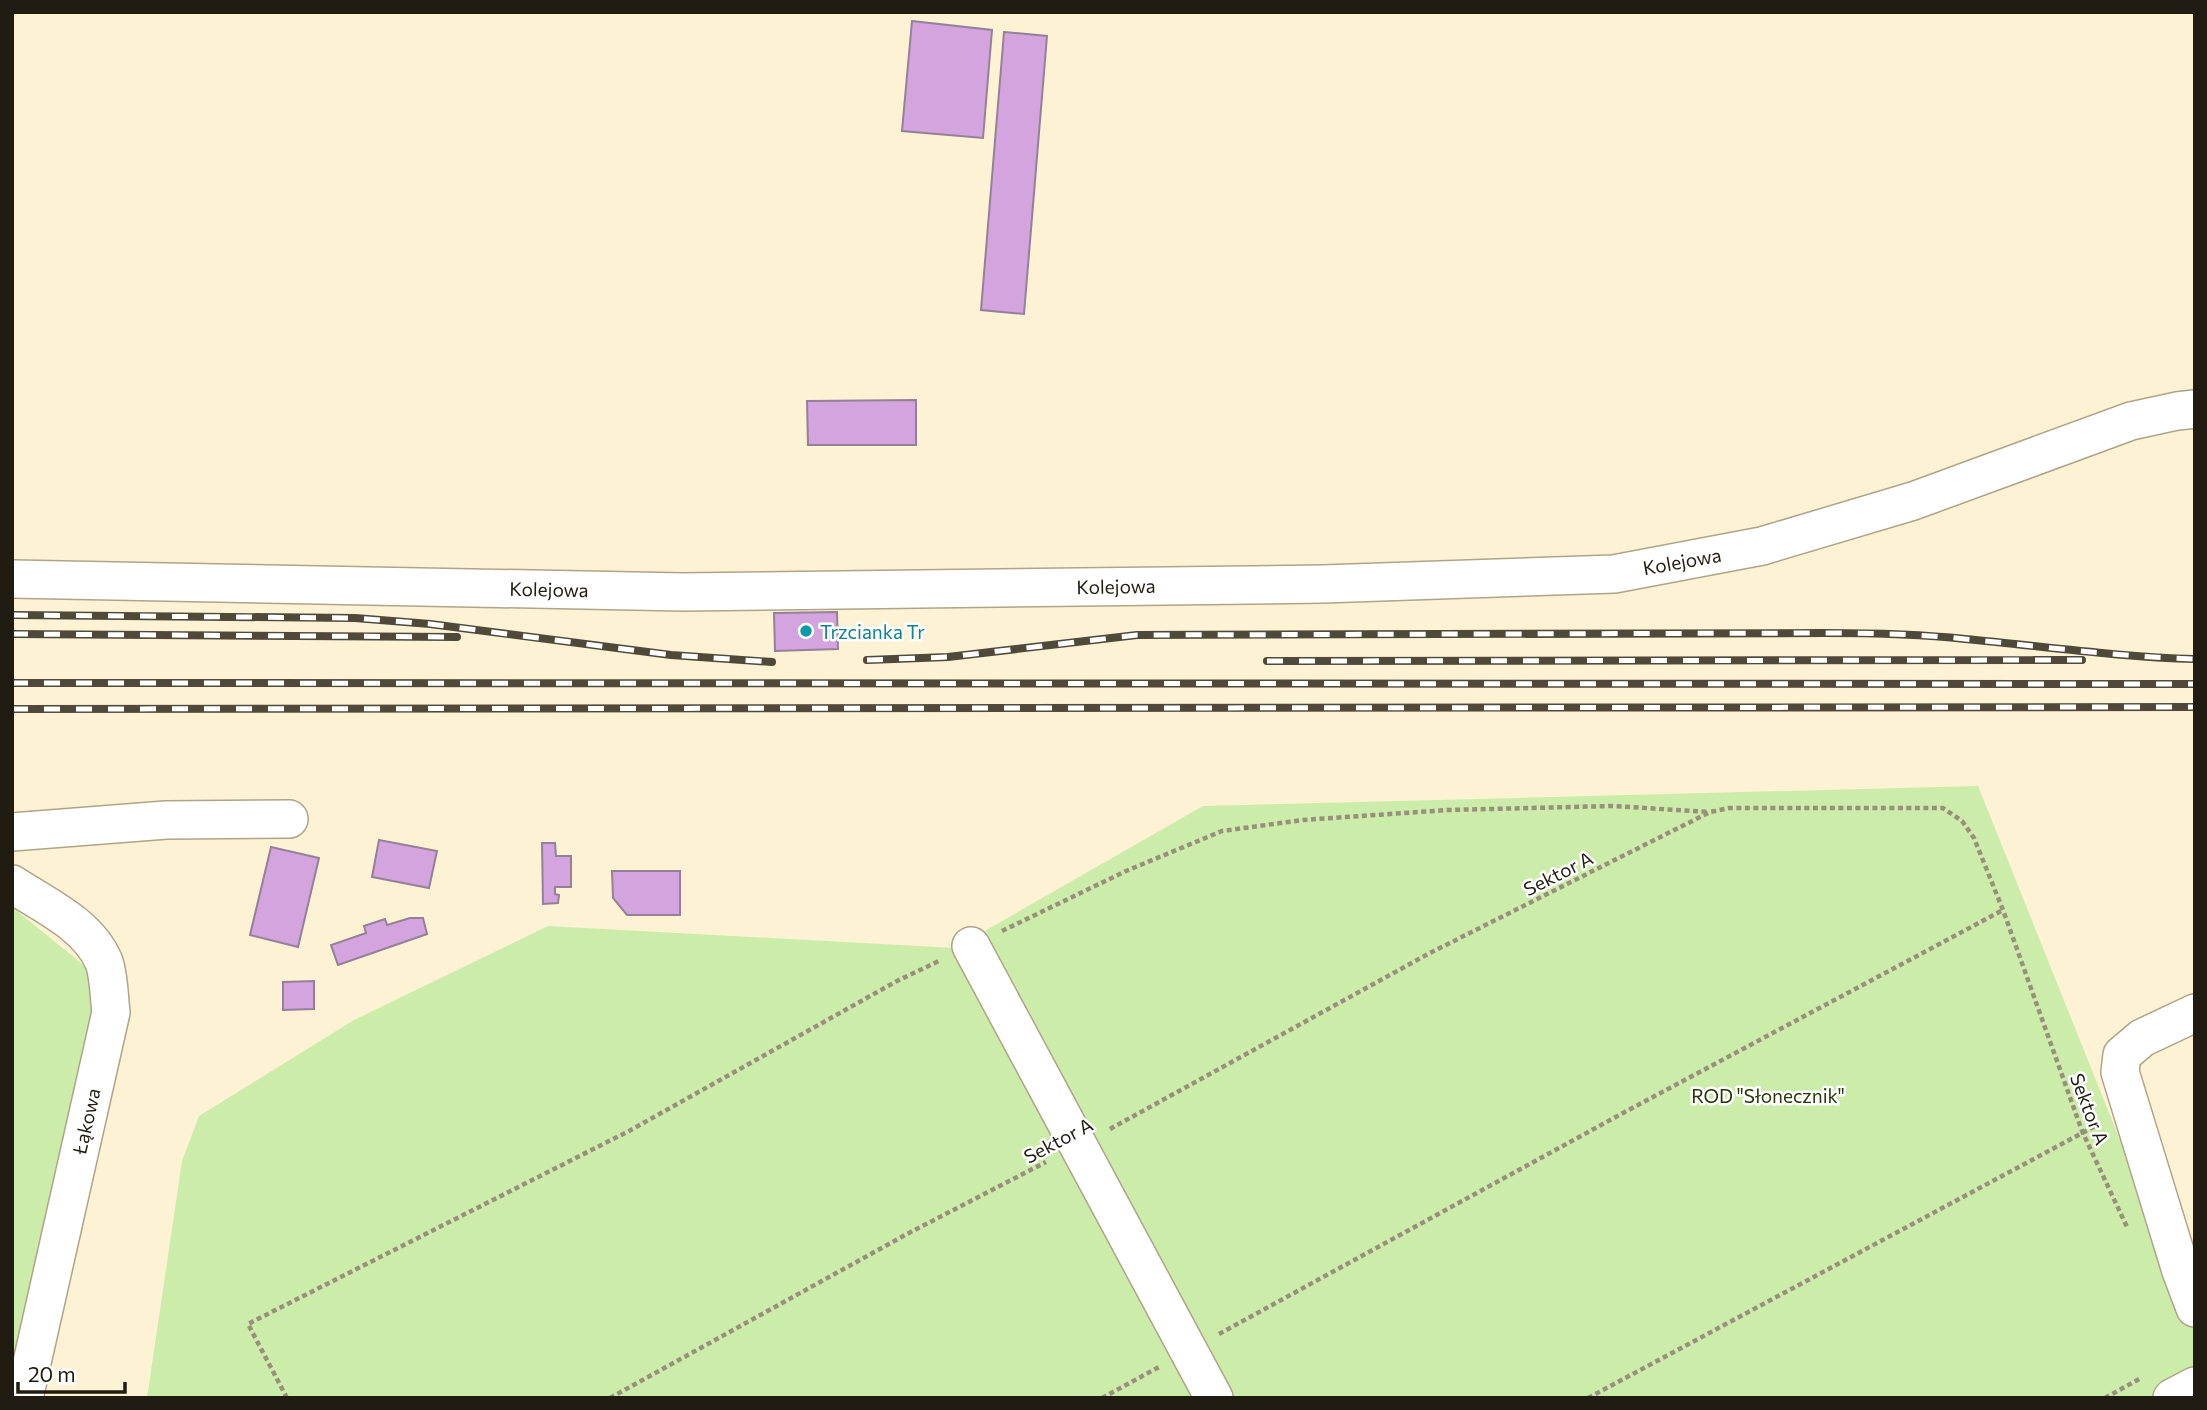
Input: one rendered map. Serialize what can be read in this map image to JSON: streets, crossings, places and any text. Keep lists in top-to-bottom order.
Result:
{
  "streets": {
    "street": ["Kolejowa", "Łąkowa"],
    "path": ["Sektor A"]
  },
  "parks": ["ROD \"Słonecznik\""],
  "places": ["Trzcianka Tr"],
  "scale_bar": "20 m"
}
